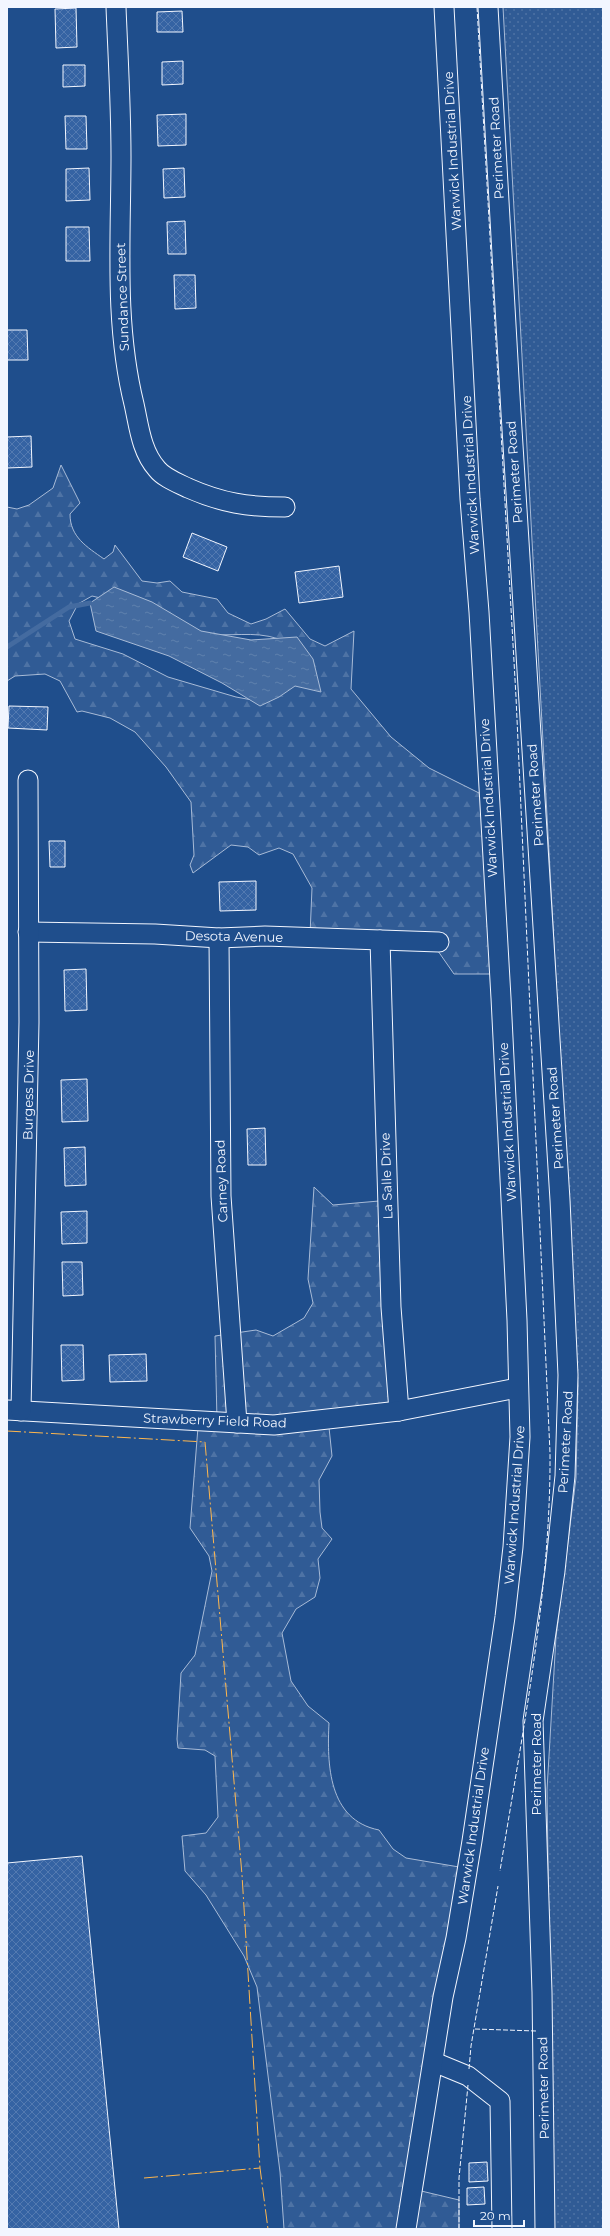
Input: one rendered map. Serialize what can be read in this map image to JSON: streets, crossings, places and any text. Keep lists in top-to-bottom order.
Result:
{
  "streets": {
    "street": [
      "Perimeter Road",
      "Warwick Industrial Drive",
      "Sundance Street",
      "Desota Avenue",
      "Burgess Drive",
      "La Salle Drive",
      "Carney Road",
      "Strawberry Field Road"
    ]
  },
  "crossings": [
    ["Warwick Industrial Drive", "Strawberry Field Road"],
    ["Desota Avenue", "Burgess Drive"],
    ["Desota Avenue", "La Salle Drive"],
    ["Desota Avenue", "Carney Road"],
    ["Burgess Drive", "Strawberry Field Road"],
    ["La Salle Drive", "Strawberry Field Road"],
    ["Carney Road", "Strawberry Field Road"]
  ],
  "scale_bar": "20 m"
}
